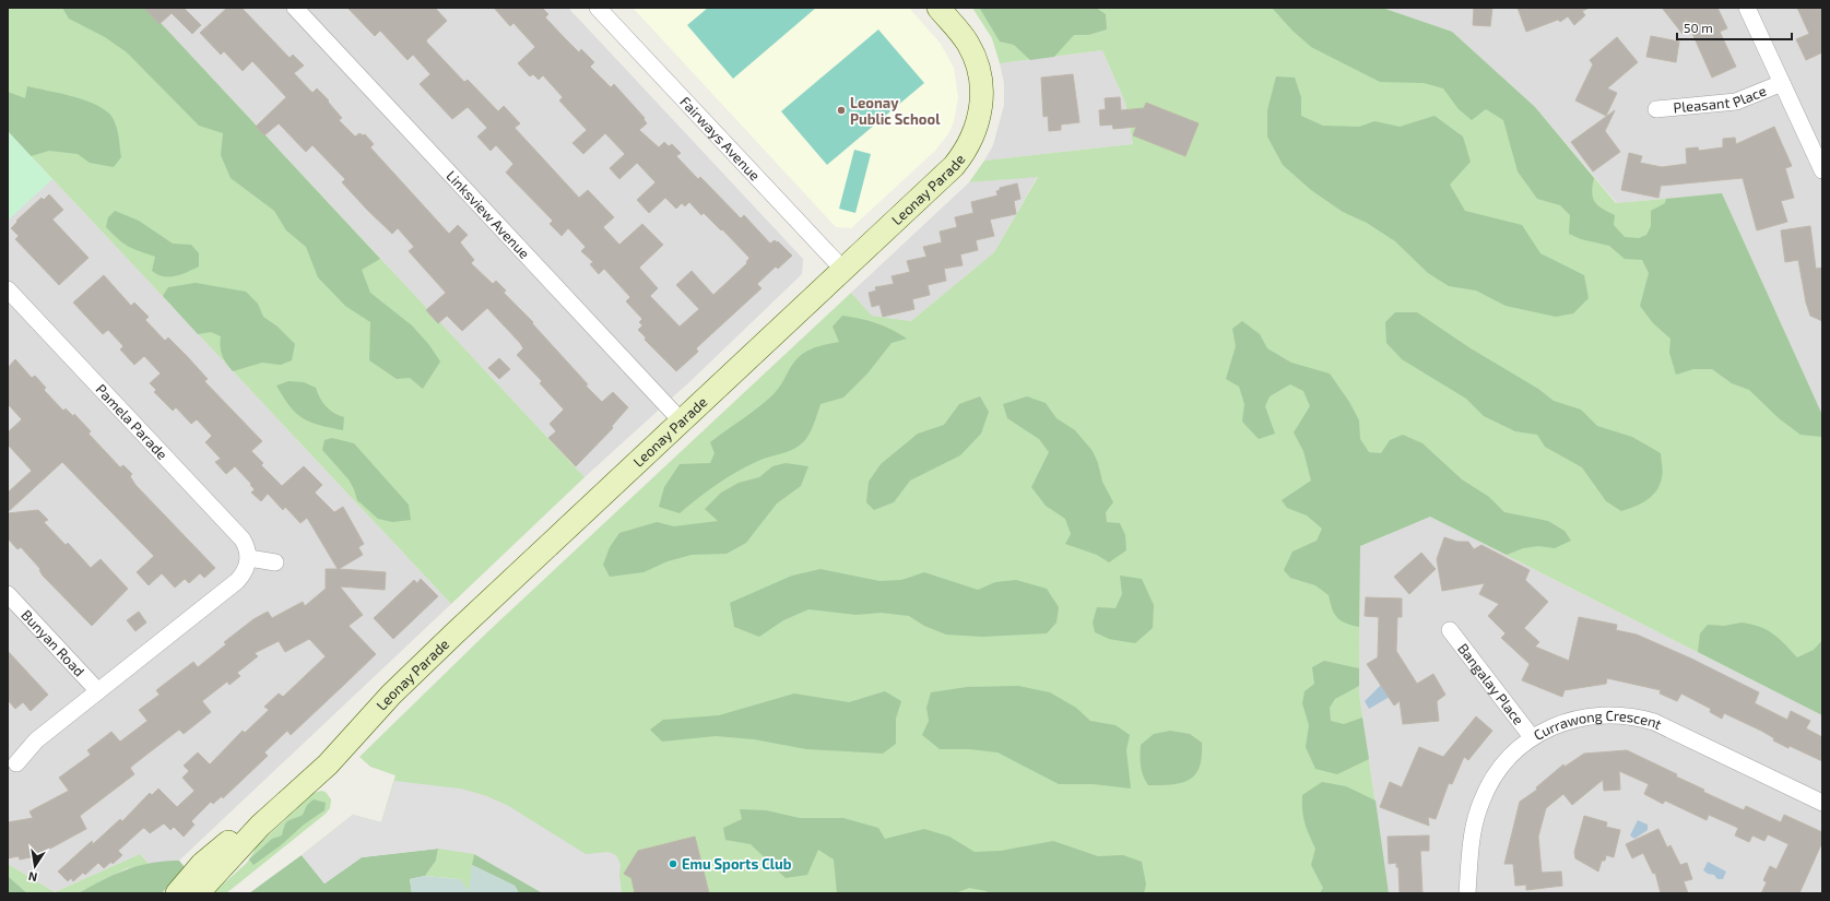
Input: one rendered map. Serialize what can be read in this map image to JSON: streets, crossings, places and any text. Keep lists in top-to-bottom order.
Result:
{
  "streets": {
    "street": [
      "Pleasant Place",
      "Fairways Avenue",
      "Leonay Parade",
      "Linksview Avenue",
      "Pamela Parade",
      "Bunyan Road",
      "Bangalay Place",
      "Currawong Crescent"
    ]
  },
  "crossings": [
    ["Fairways Avenue", "Leonay Parade"],
    ["Leonay Parade", "Linksview Avenue"],
    ["Bangalay Place", "Currawong Crescent"]
  ],
  "places": ["Leonay Public School", "Emu Sports Club"],
  "scale_bar": "50 m",
  "north": "bottom"
}
